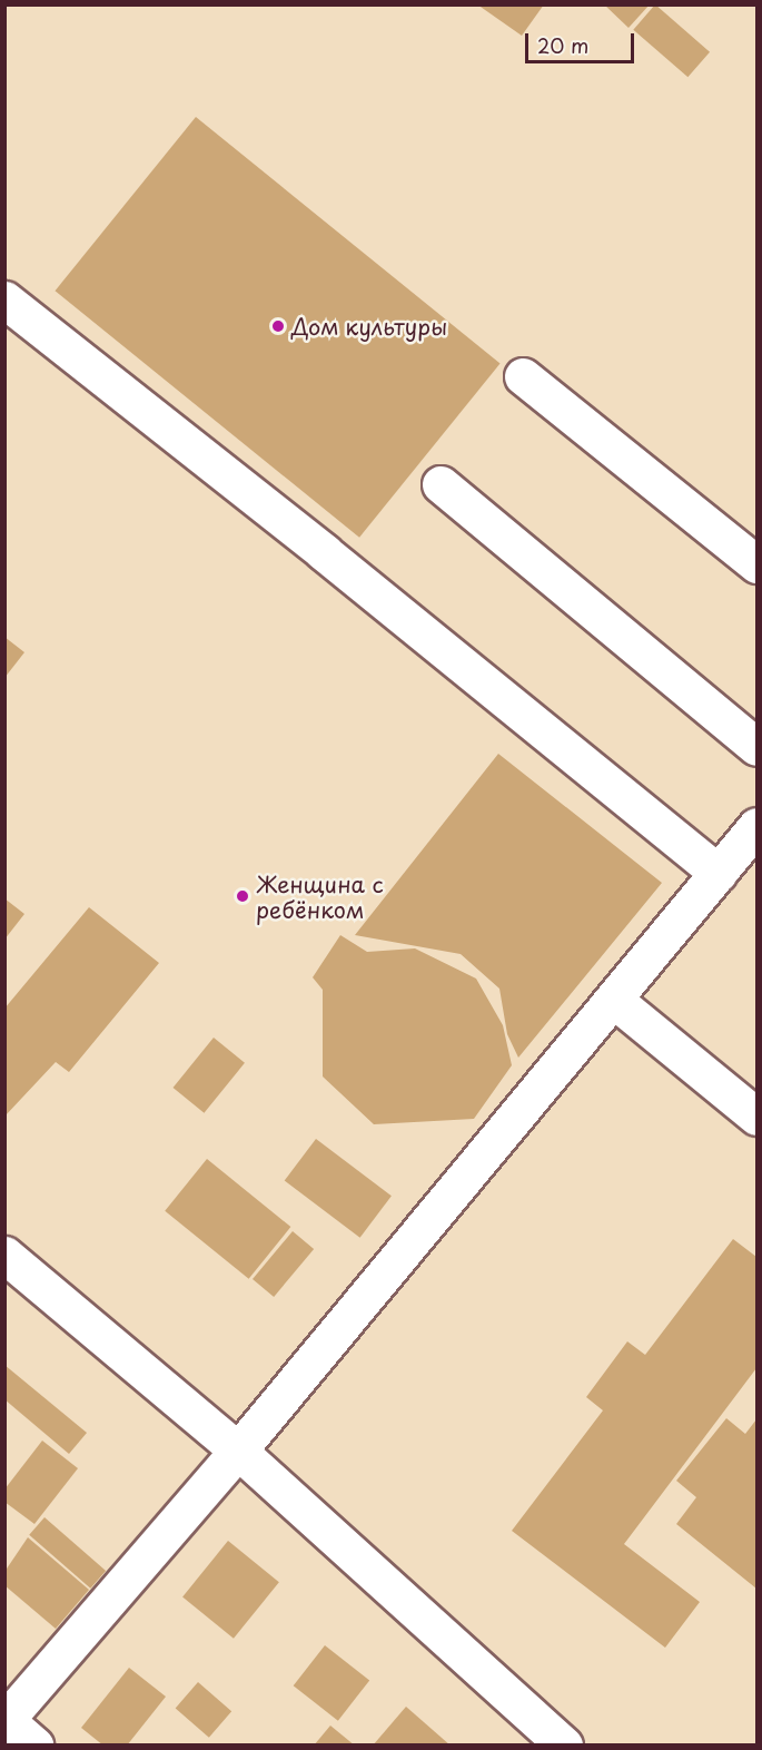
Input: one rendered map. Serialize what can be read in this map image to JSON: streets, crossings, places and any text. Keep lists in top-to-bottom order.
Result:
{
  "places": ["Дом культуры", "Женщина с ребёнком"],
  "scale_bar": "20 m"
}
